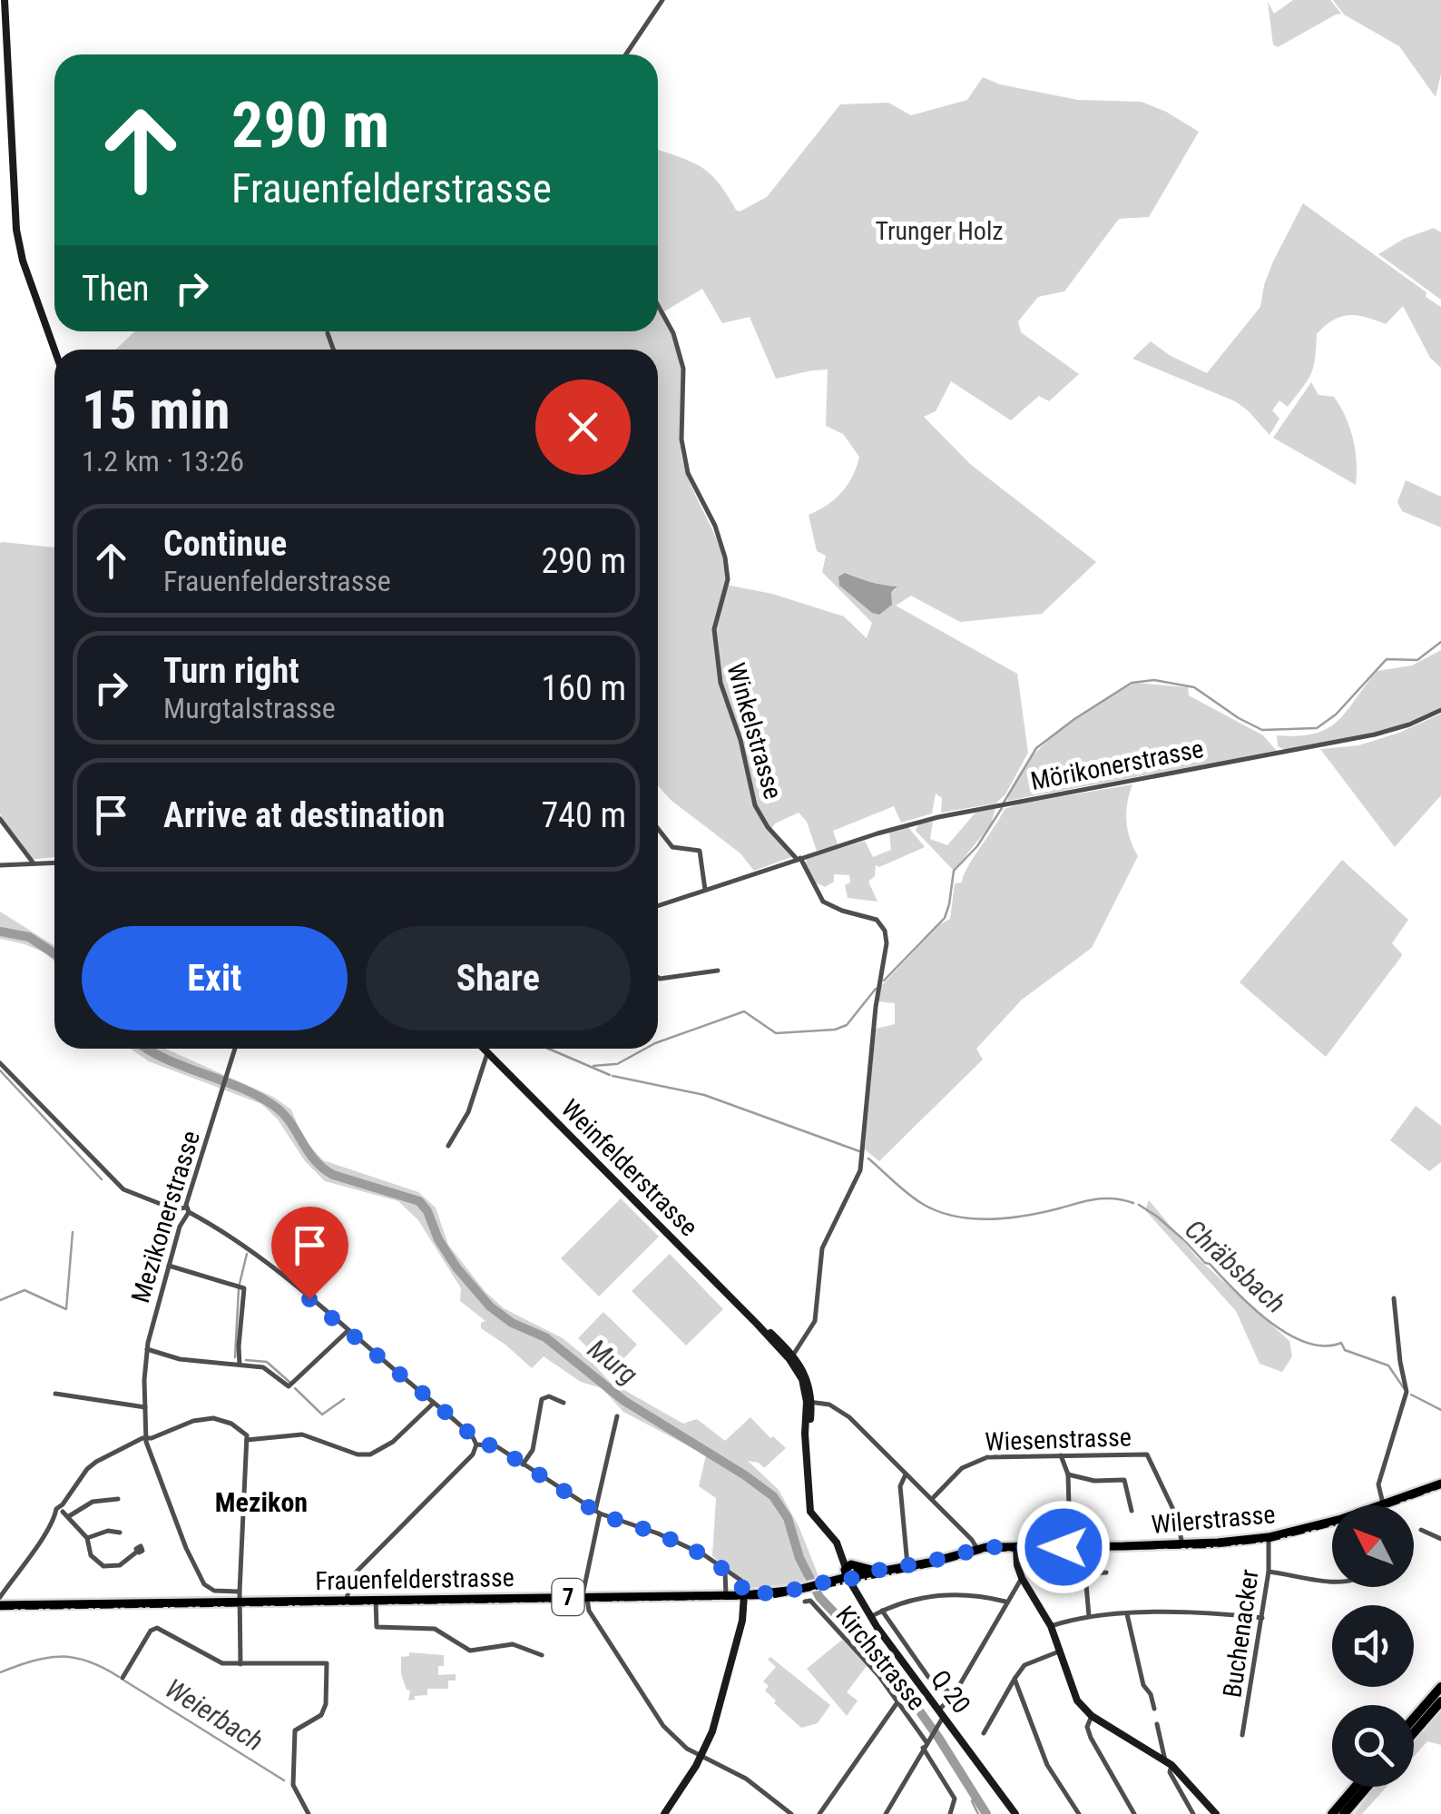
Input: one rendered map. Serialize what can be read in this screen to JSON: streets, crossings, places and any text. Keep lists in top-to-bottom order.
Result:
{
  "streets": {
    "main road": [
      "Weinfelderstrasse",
      "Wilerstrasse",
      "Frauenfelderstrasse",
      "7",
      "Q 20"
    ],
    "street": [
      "Winkelstrasse",
      "Mörikonerstrasse",
      "Mezikonerstrasse",
      "Wiesenstrasse",
      "Buchenacker",
      "Kirchstrasse"
    ]
  },
  "crossings": [
    ["Winkelstrasse", "Mörikonerstrasse"],
    ["Weinfelderstrasse", "Q 20"],
    ["Mezikonerstrasse", "Frauenfelderstrasse"],
    ["Wilerstrasse", "Frauenfelderstrasse"],
    ["Wilerstrasse", "Buchenacker"],
    ["Wilerstrasse", "Q 20"],
    ["Frauenfelderstrasse", "Q 20"]
  ],
  "districts": ["Mezikon"],
  "water": ["Chräbsbach", "Murg", "Weierbach"],
  "parks": ["Trunger Holz"],
  "north": "top left",
  "page": {
    "turn": ["290 m", "Frauenfelderstrasse"],
    "then": "Then",
    "heading": ["15 min", "1.2 km · 13:26"],
    "list": [
      {
        "name": "Continue",
        "note": "Frauenfelderstrasse",
        "value": "290 m"
      },
      {
        "name": "Turn right",
        "note": "Murgtalstrasse",
        "value": "160 m"
      },
      {
        "name": "Arrive at destination",
        "value": "740 m"
      }
    ],
    "buttons": ["Exit", "Share"]
  }
}
